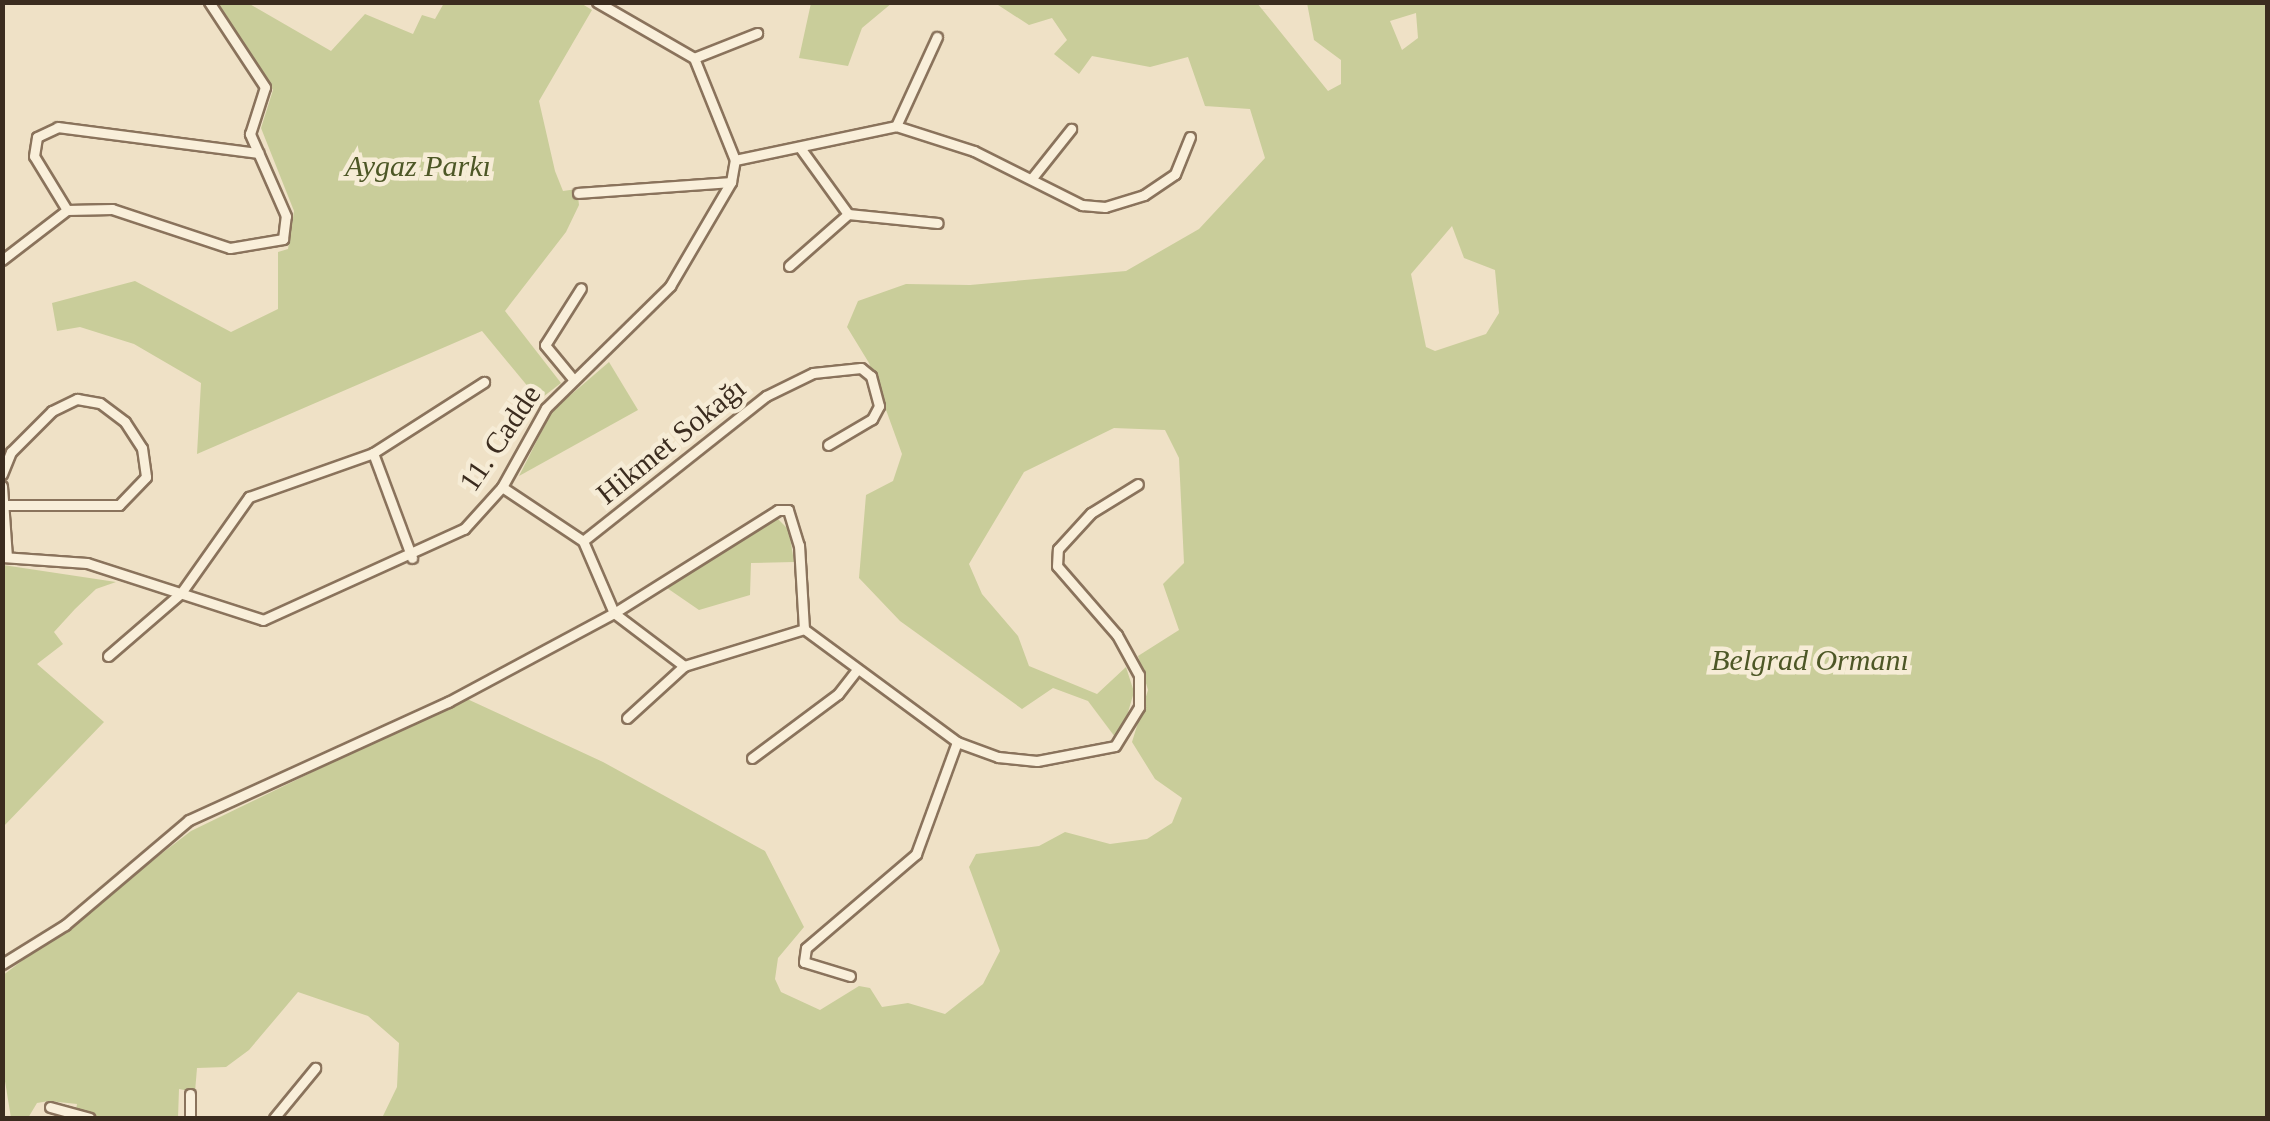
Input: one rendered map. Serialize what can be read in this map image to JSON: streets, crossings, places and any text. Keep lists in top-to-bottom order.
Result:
{
  "streets": {
    "street": ["11. Cadde", "Hikmet Sokağı"]
  },
  "parks": ["Aygaz Parkı", "Belgrad Ormanı"]
}
